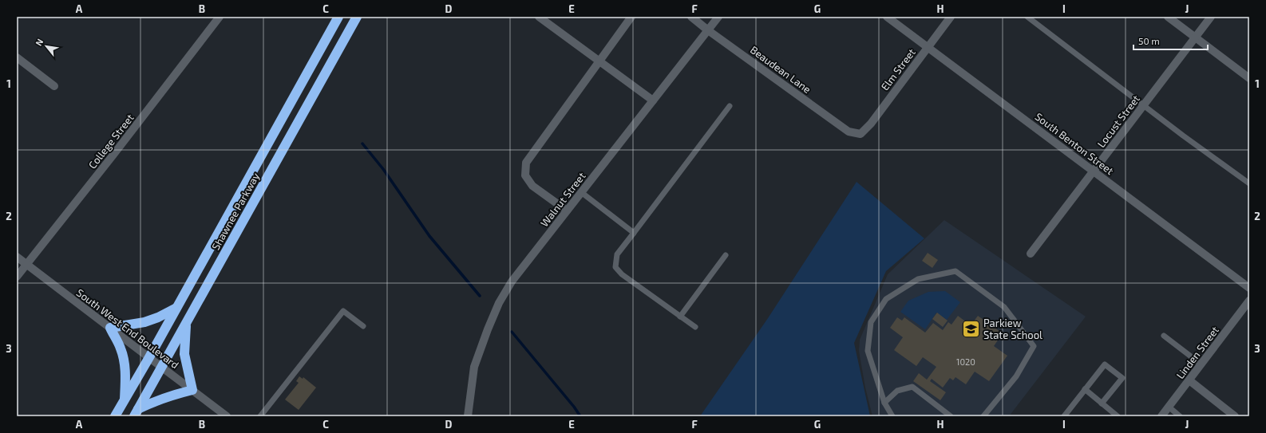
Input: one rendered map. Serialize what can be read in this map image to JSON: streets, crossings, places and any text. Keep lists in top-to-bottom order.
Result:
{
  "streets": {
    "highway": ["Shawnee Parkway"],
    "street": [
      "Beaudean Lane",
      "Elm Street",
      "Locust Street",
      "College Street",
      "South Benton Street",
      "Walnut Street",
      "South West End Boulevard",
      "Linden Street"
    ]
  },
  "crossings": [
    ["Beaudean Lane", "Elm Street"],
    ["Beaudean Lane", "Walnut Street"],
    ["Elm Street", "South Benton Street"],
    ["Locust Street", "South Benton Street"],
    ["College Street", "South West End Boulevard"],
    ["Shawnee Parkway", "South West End Boulevard"]
  ],
  "places": {
    "school or university": ["Parkiew State School"]
  },
  "house_numbers": ["1020"],
  "scale_bar": "50 m",
  "north": "top left",
  "grid": {
    "columns": [
      "A",
      "B",
      "C",
      "D",
      "E",
      "F",
      "G",
      "H",
      "I",
      "J"
    ],
    "rows": ["1", "2", "3"]
  }
}
